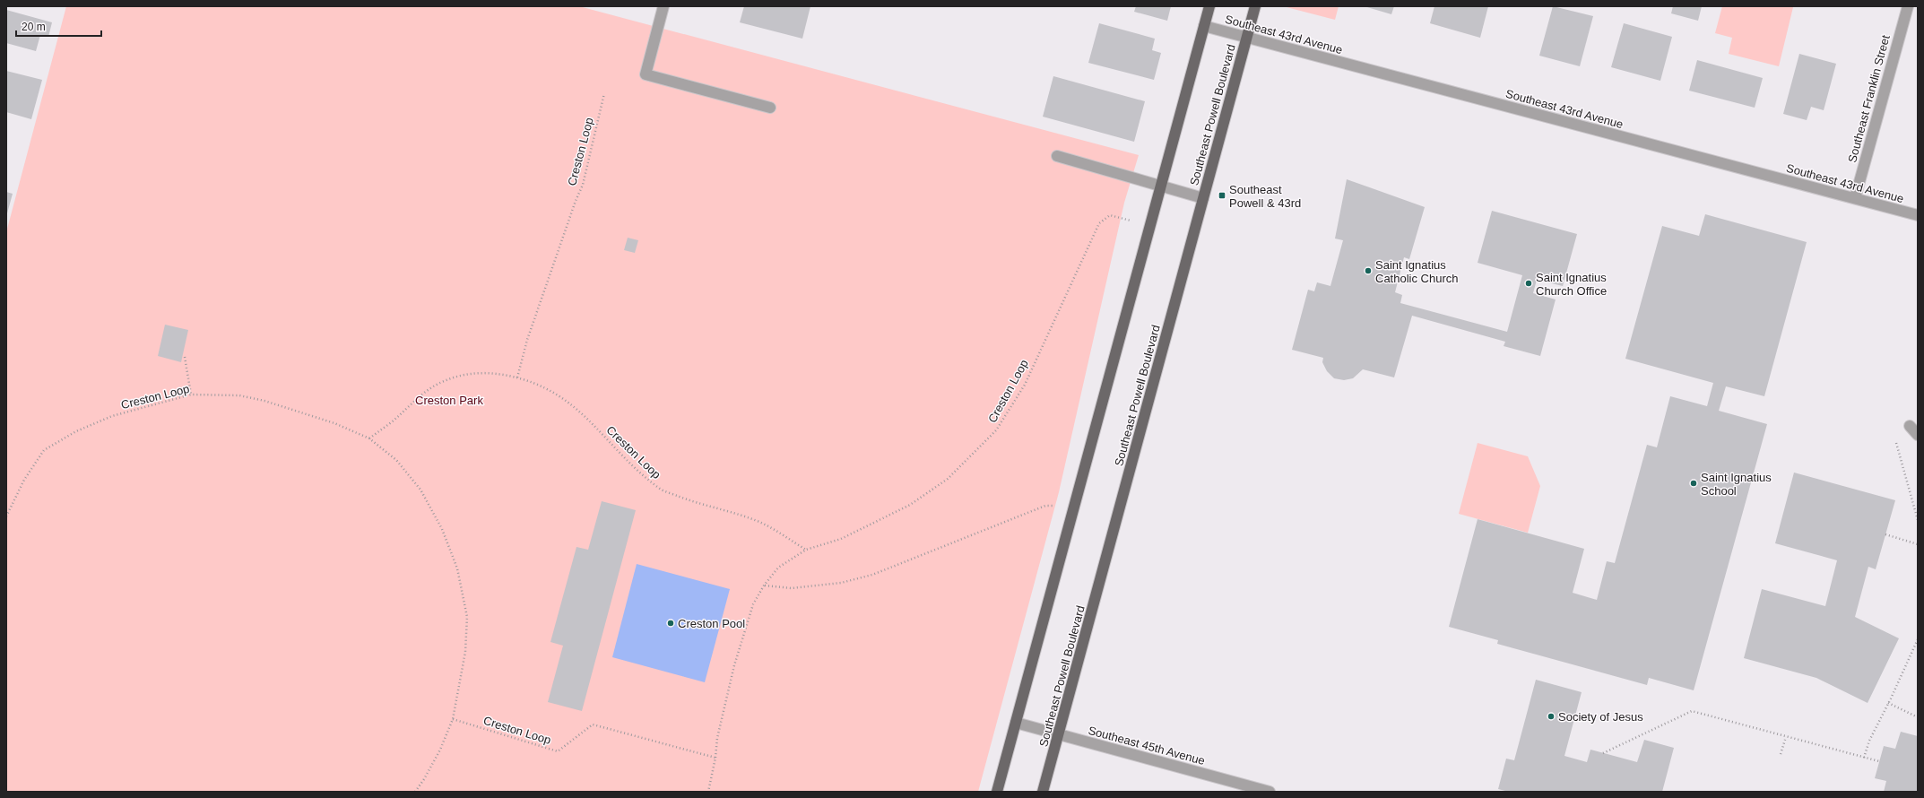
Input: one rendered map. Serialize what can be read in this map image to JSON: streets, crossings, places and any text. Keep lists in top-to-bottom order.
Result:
{
  "streets": {
    "main road": ["Southeast Powell Boulevard"],
    "street": ["Southeast 43rd Avenue", "Southeast Franklin Street", "Southeast 45th Avenue"],
    "path": ["Creston Loop"]
  },
  "crossings": [
    ["Southeast 43rd Avenue", "Southeast Franklin Street"],
    ["Southeast 43rd Avenue", "Southeast Powell Boulevard"],
    ["Southeast Powell Boulevard", "Southeast 45th Avenue"]
  ],
  "parks": ["Creston Park"],
  "places": {
    "transit": ["Southeast Powell & 43rd"],
    "other": [
      "Saint Ignatius Catholic Church",
      "Saint Ignatius Church Office",
      "Saint Ignatius School",
      "Creston Pool",
      "Society of Jesus"
    ]
  },
  "scale_bar": "20 m"
}
